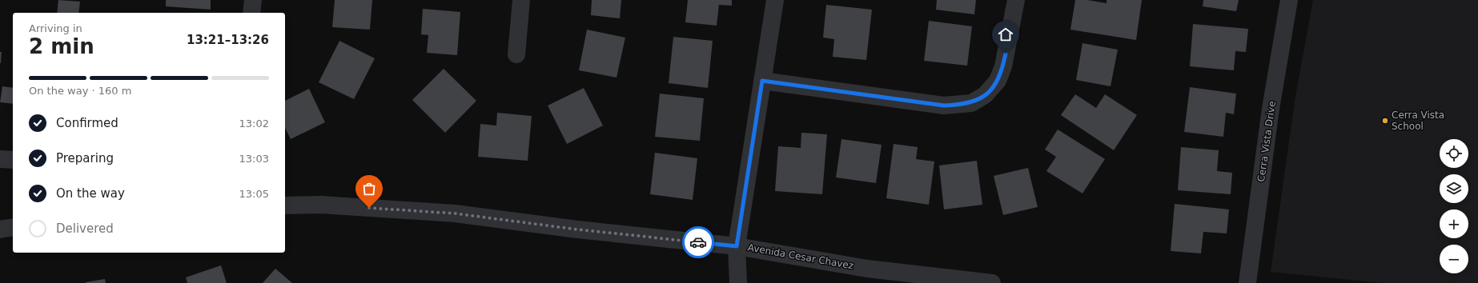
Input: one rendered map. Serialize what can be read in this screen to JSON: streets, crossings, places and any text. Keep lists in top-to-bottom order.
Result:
{
  "streets": {
    "street": ["Cerra Vista Drive", "Avenida Cesar Chavez"]
  },
  "places": ["Cerra Vista School"],
  "page": {
    "heading": ["2 min", "Arriving in", "13:21–13:26"],
    "bar": "On the way · 160 m",
    "list": [
      ["Confirmed", "13:02"],
      ["Preparing", "13:03"],
      ["On the way", "13:05"],
      "Delivered"
    ],
    "map_buttons": ["+", "−"]
  }
}
